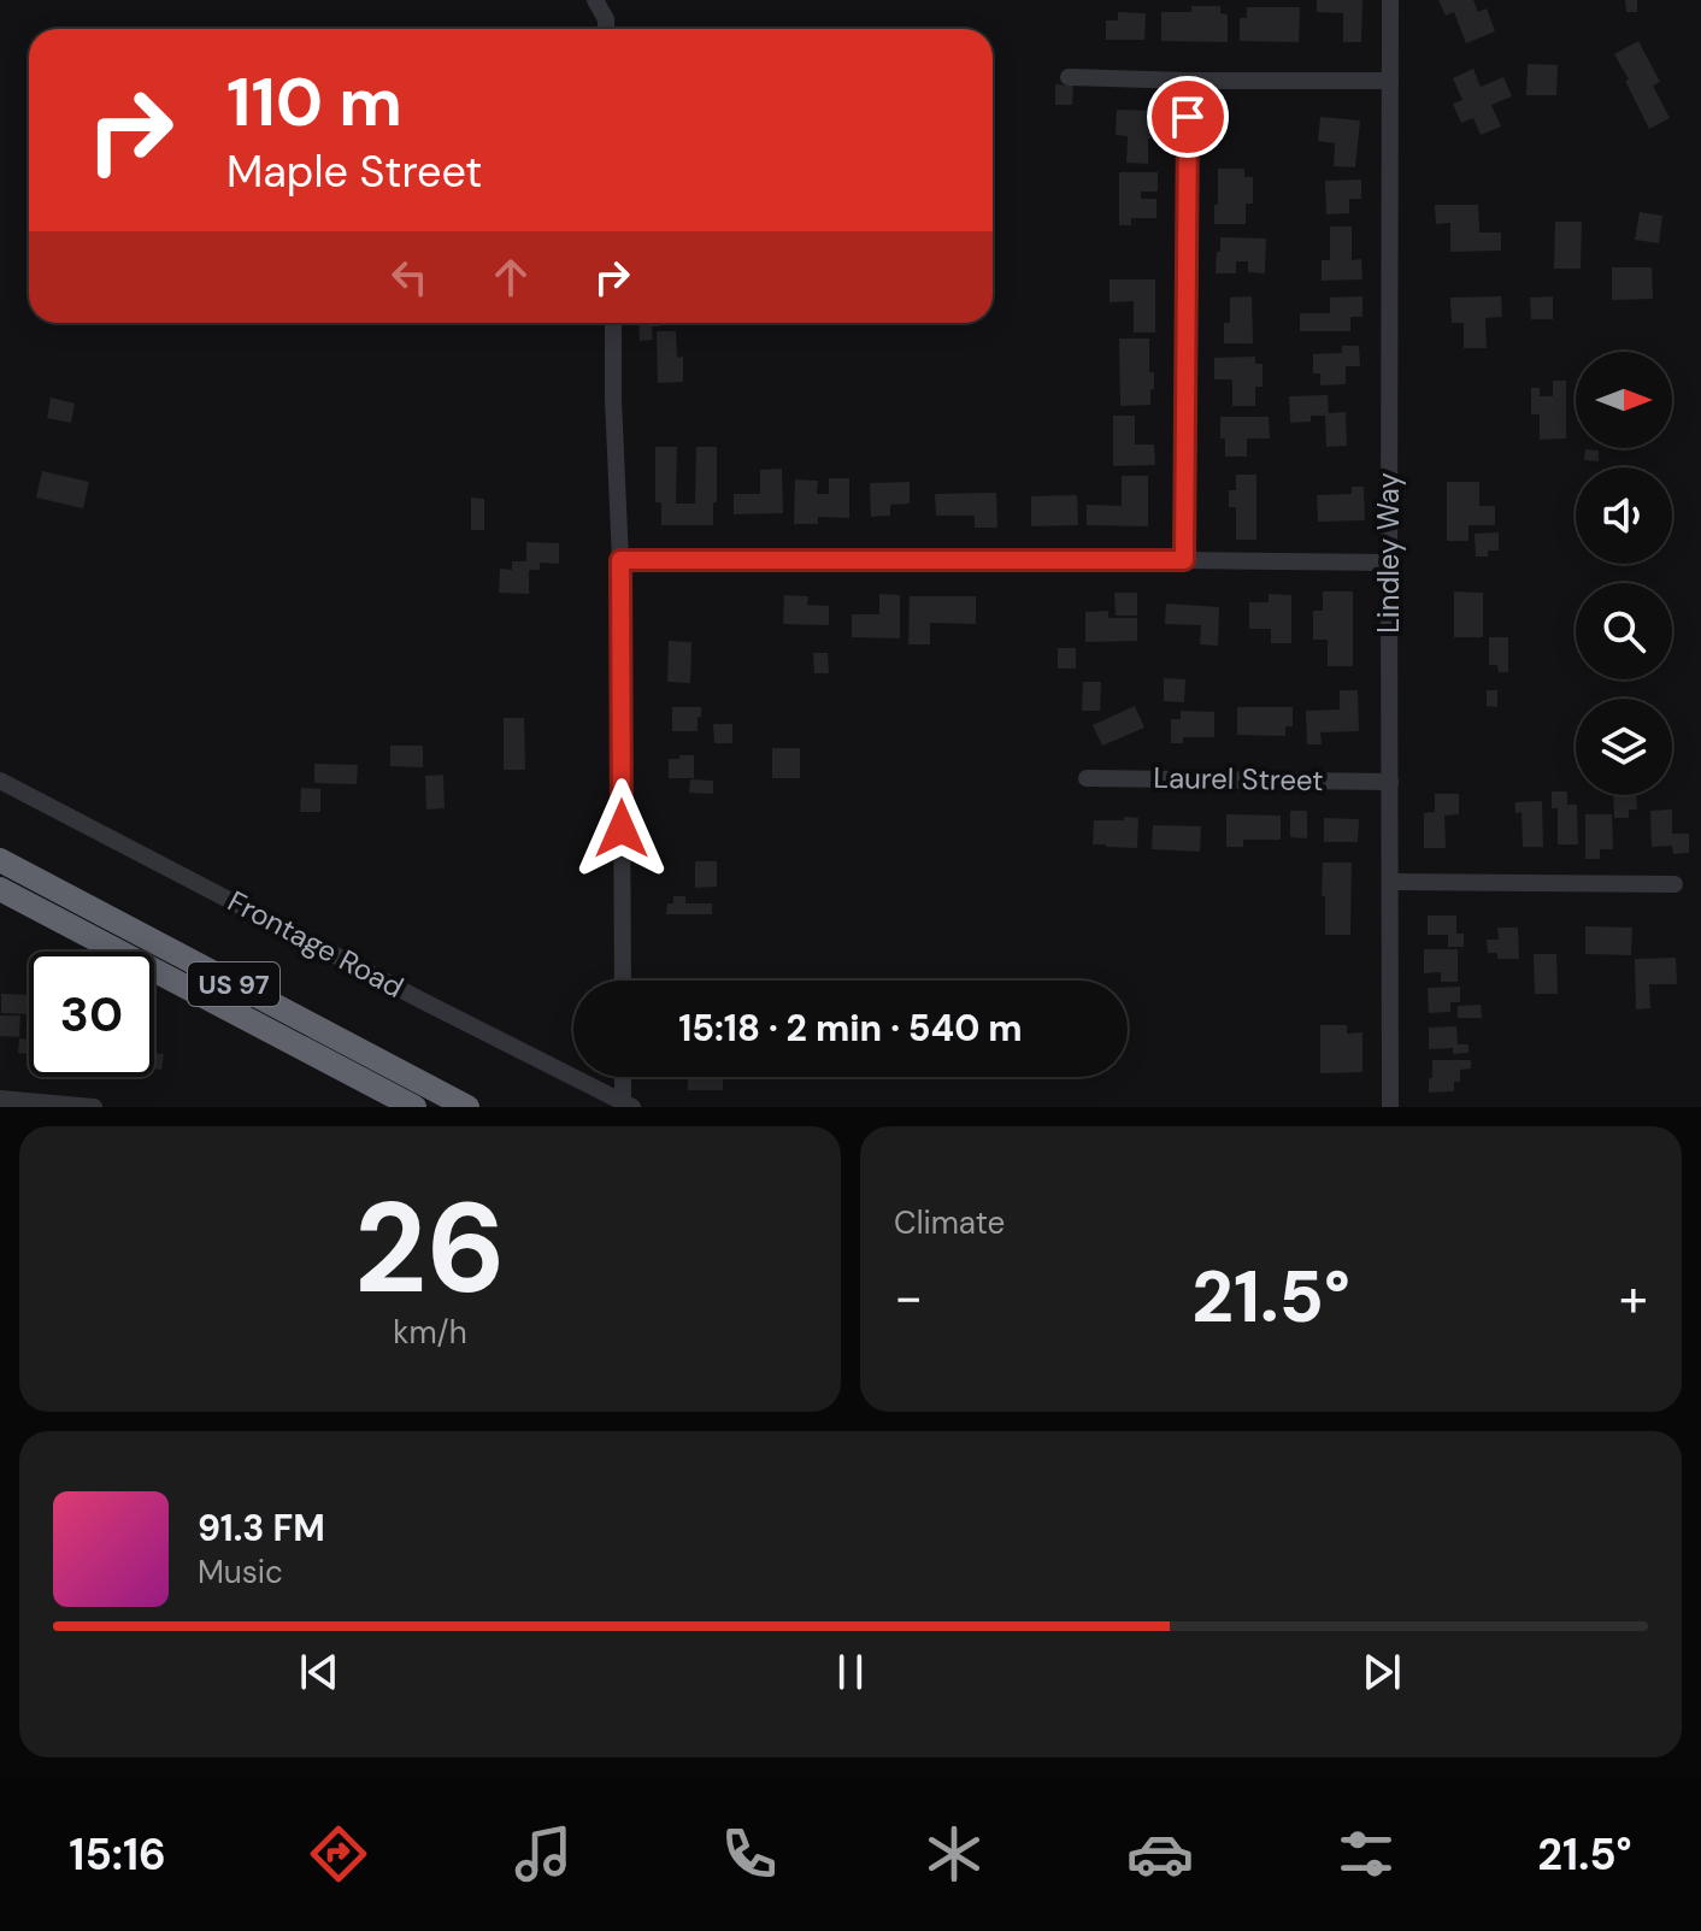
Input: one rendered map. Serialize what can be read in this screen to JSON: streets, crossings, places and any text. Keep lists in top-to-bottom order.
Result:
{
  "streets": {
    "highway": ["US 97"],
    "street": ["Lindley Way", "Laurel Street", "Frontage Road"]
  },
  "crossings": [
    ["Lindley Way", "Laurel Street"]
  ],
  "north": "right",
  "page": {
    "turn": ["110 m", "Maple Street"],
    "limit": "30",
    "trip": "15:18 · 2 min · 540 m",
    "tile": [
      ["26", "km/h"],
      "Climate"
    ],
    "heat": ["−", "21.5°", "+"],
    "song": ["91.3 FM", "Music"],
    "tabs": ["15:16", "21.5°"]
  }
}
